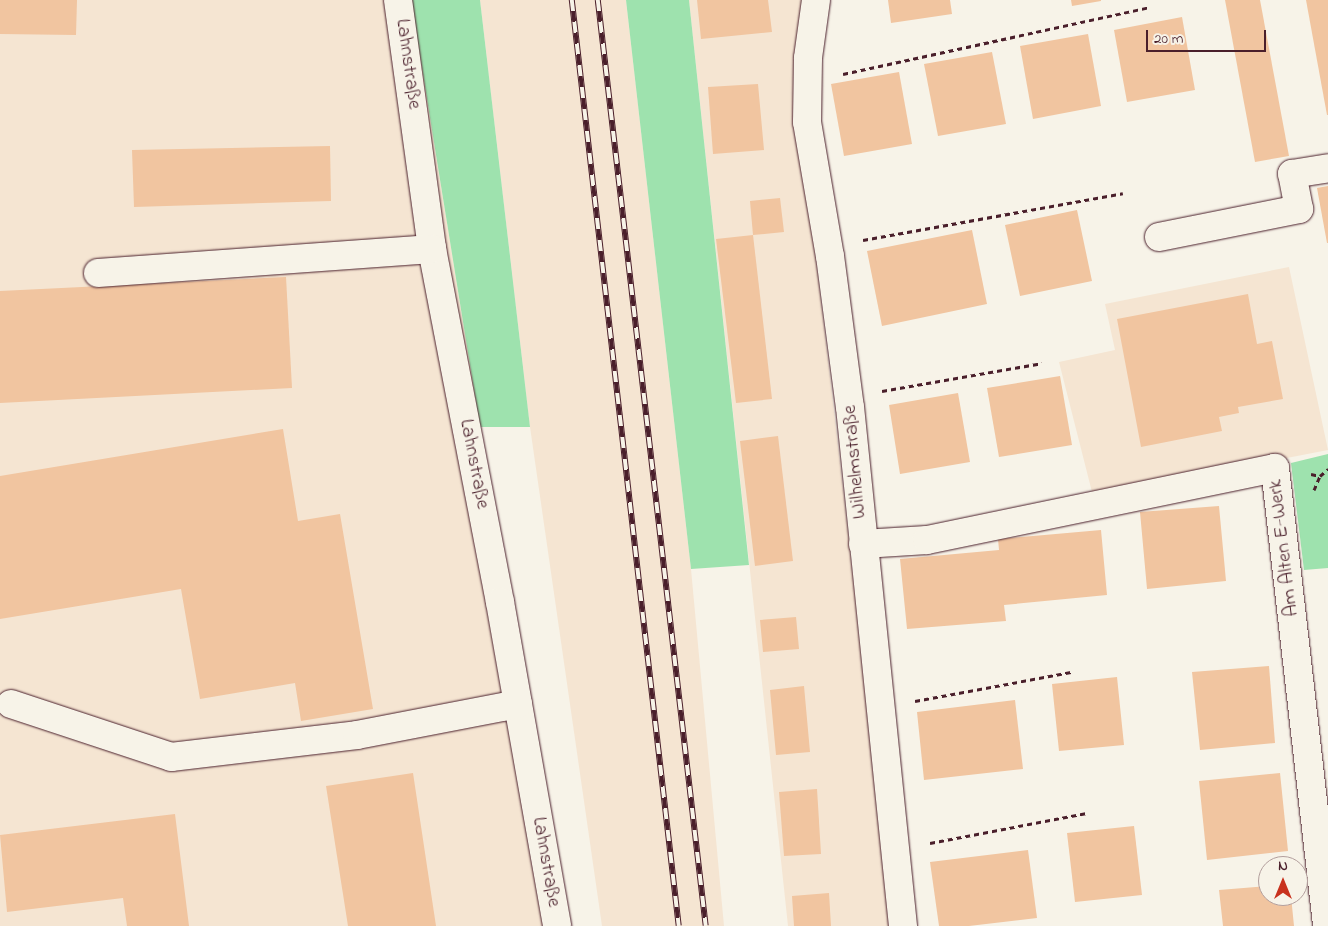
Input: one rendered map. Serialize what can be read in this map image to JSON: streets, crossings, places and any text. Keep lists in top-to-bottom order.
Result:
{
  "streets": {
    "street": ["Lahnstraße", "Wilhelmstraße", "Am Alten E-Werk"]
  },
  "crossings": [
    ["Wilhelmstraße", "Am Alten E-Werk"]
  ],
  "scale_bar": "20 m",
  "north": "top"
}
